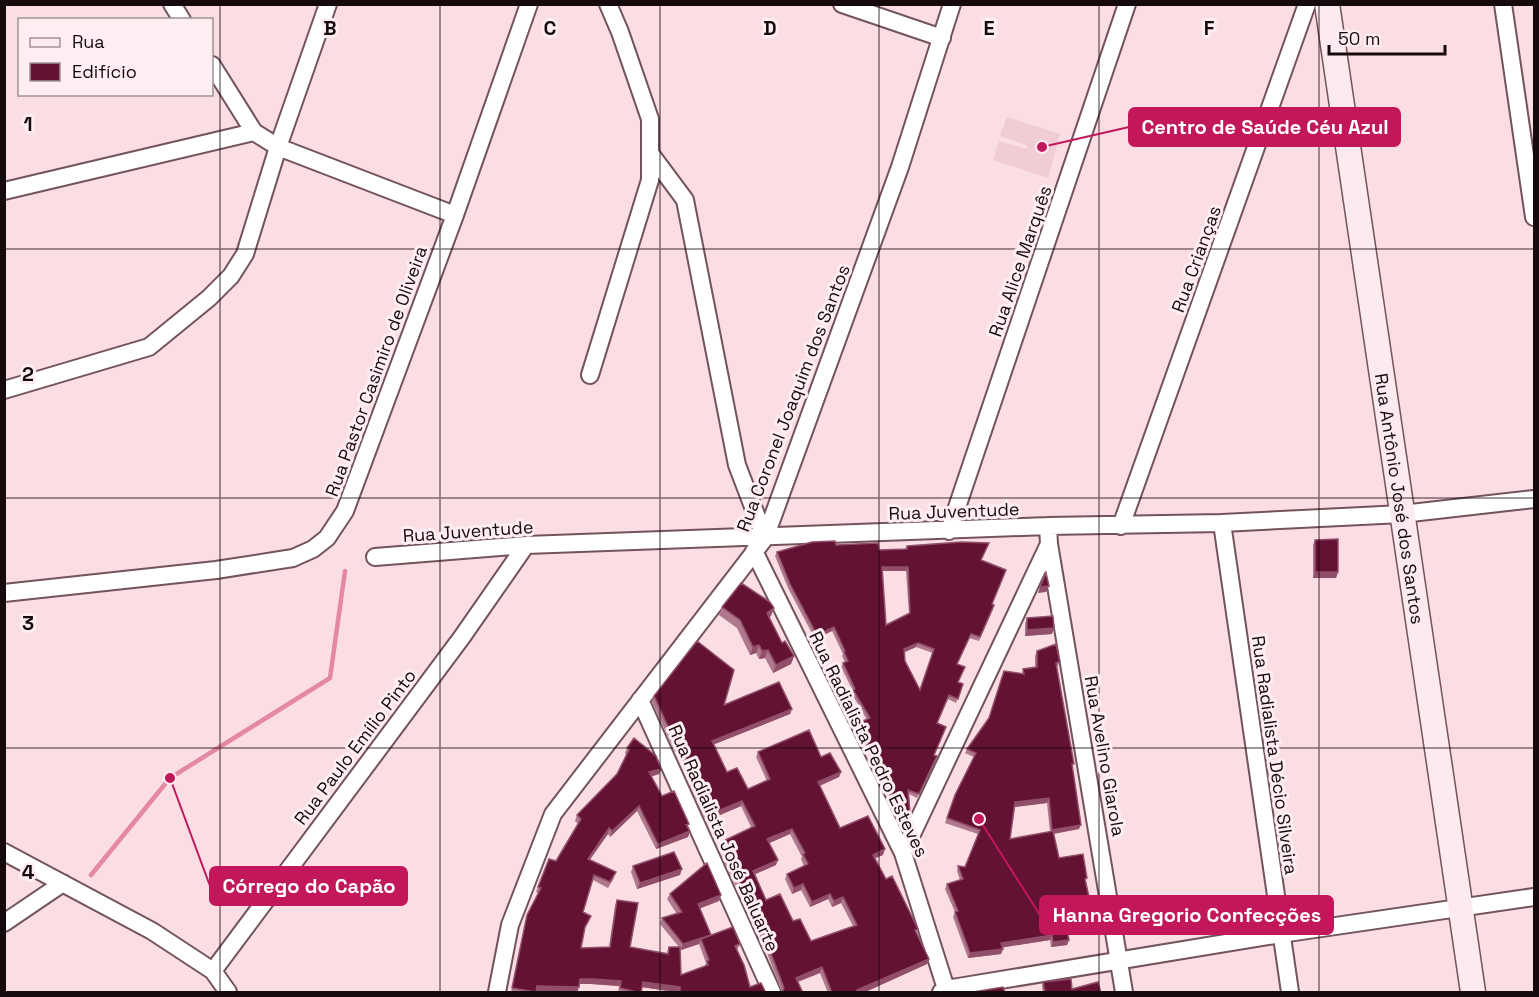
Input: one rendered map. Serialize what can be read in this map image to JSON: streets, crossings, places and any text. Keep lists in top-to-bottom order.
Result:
{
  "streets": {
    "street": [
      "Rua Crianças",
      "Rua Alice Marquês",
      "Rua Pastor Casimiro de Oliveira",
      "Rua Coronel Joaquim dos Santos",
      "Rua Antônio José dos Santos",
      "Rua Juventude",
      "Rua Radialista Pedro Esteves",
      "Rua Paulo Emílio Pinto",
      "Rua Radialista Décio Silveira",
      "Rua Avelino Giarola",
      "Rua Radialista José Baluarte"
    ]
  },
  "crossings": [
    ["Rua Crianças", "Rua Juventude"],
    ["Rua Alice Marquês", "Rua Juventude"],
    ["Rua Coronel Joaquim dos Santos", "Rua Juventude"],
    ["Rua Coronel Joaquim dos Santos", "Rua Radialista Pedro Esteves"],
    ["Rua Coronel Joaquim dos Santos", "Rua Radialista José Baluarte"],
    ["Rua Antônio José dos Santos", "Rua Juventude"],
    ["Rua Juventude", "Rua Radialista Pedro Esteves"],
    ["Rua Juventude", "Rua Paulo Emílio Pinto"],
    ["Rua Juventude", "Rua Radialista Décio Silveira"],
    ["Rua Juventude", "Rua Avelino Giarola"]
  ],
  "places": ["Centro de Saúde Céu Azul", "Córrego do Capão", "Hanna Gregorio Confecções"],
  "legend": ["Rua", "Edifício"],
  "scale_bar": "50 m",
  "grid": {
    "columns": [
      "B",
      "C",
      "D",
      "E",
      "F"
    ],
    "rows": [
      "1",
      "2",
      "3",
      "4"
    ]
  }
}
